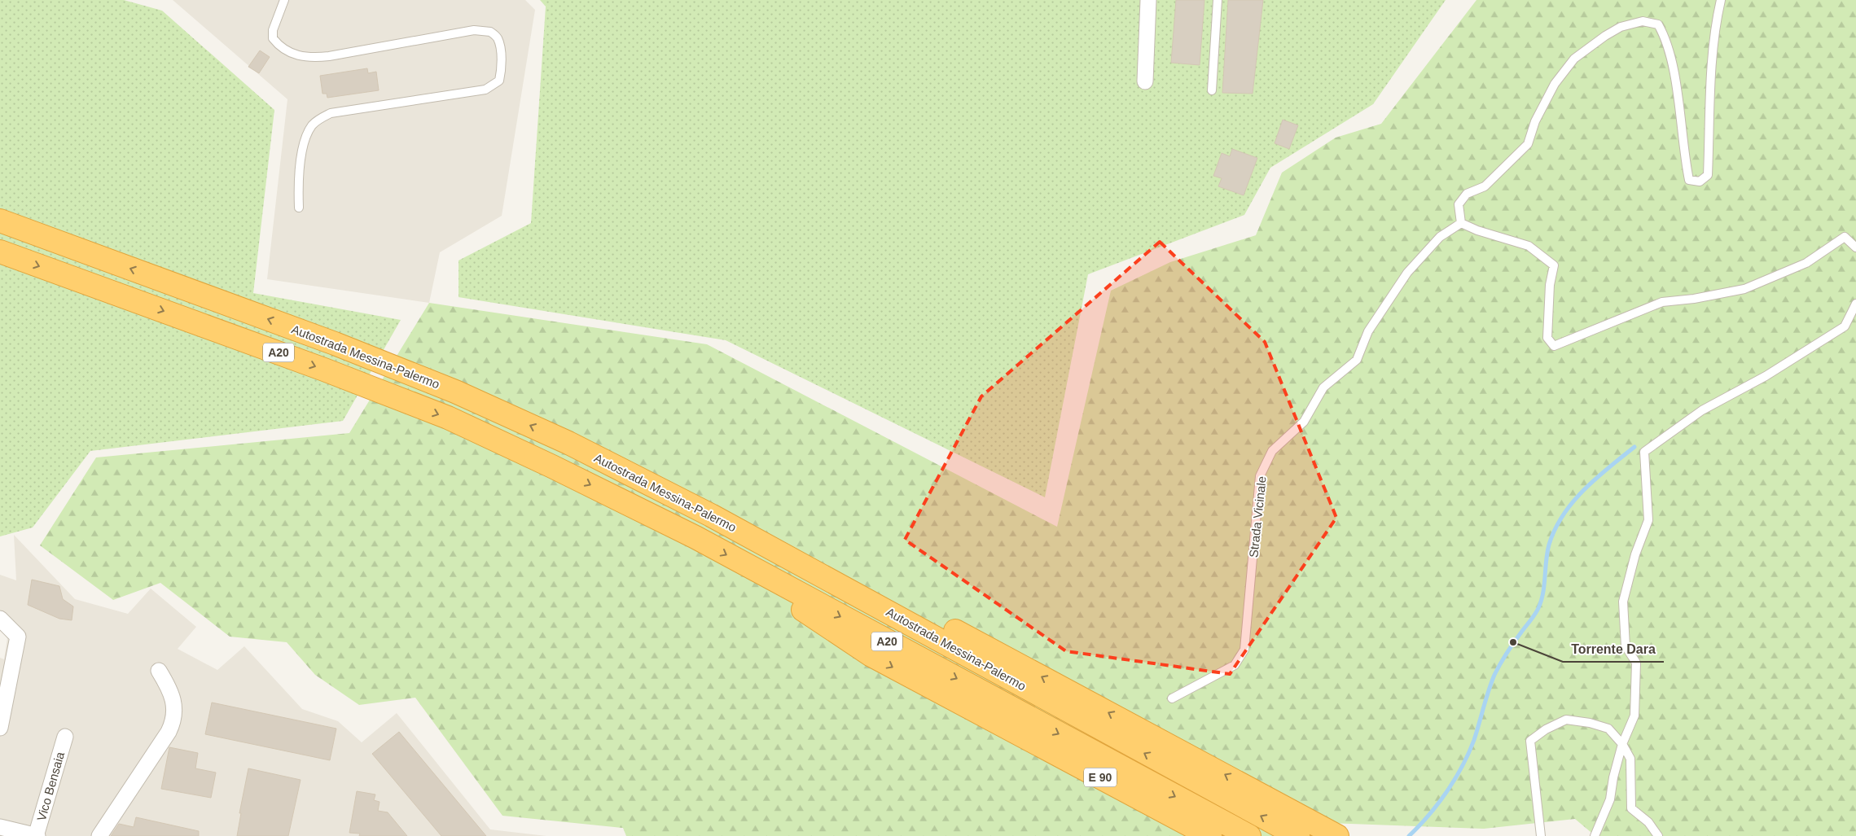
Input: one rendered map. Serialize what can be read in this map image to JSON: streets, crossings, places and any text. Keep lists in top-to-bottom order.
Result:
{
  "streets": {
    "highway": ["A20", "Autostrada Messina-Palermo", "E 90"],
    "street": ["Vico Bensaia"],
    "lane": ["Strada Vicinale"]
  },
  "crossings": [
    ["Autostrada Messina-Palermo", "E 90"]
  ],
  "places": ["Torrente Dara"]
}
